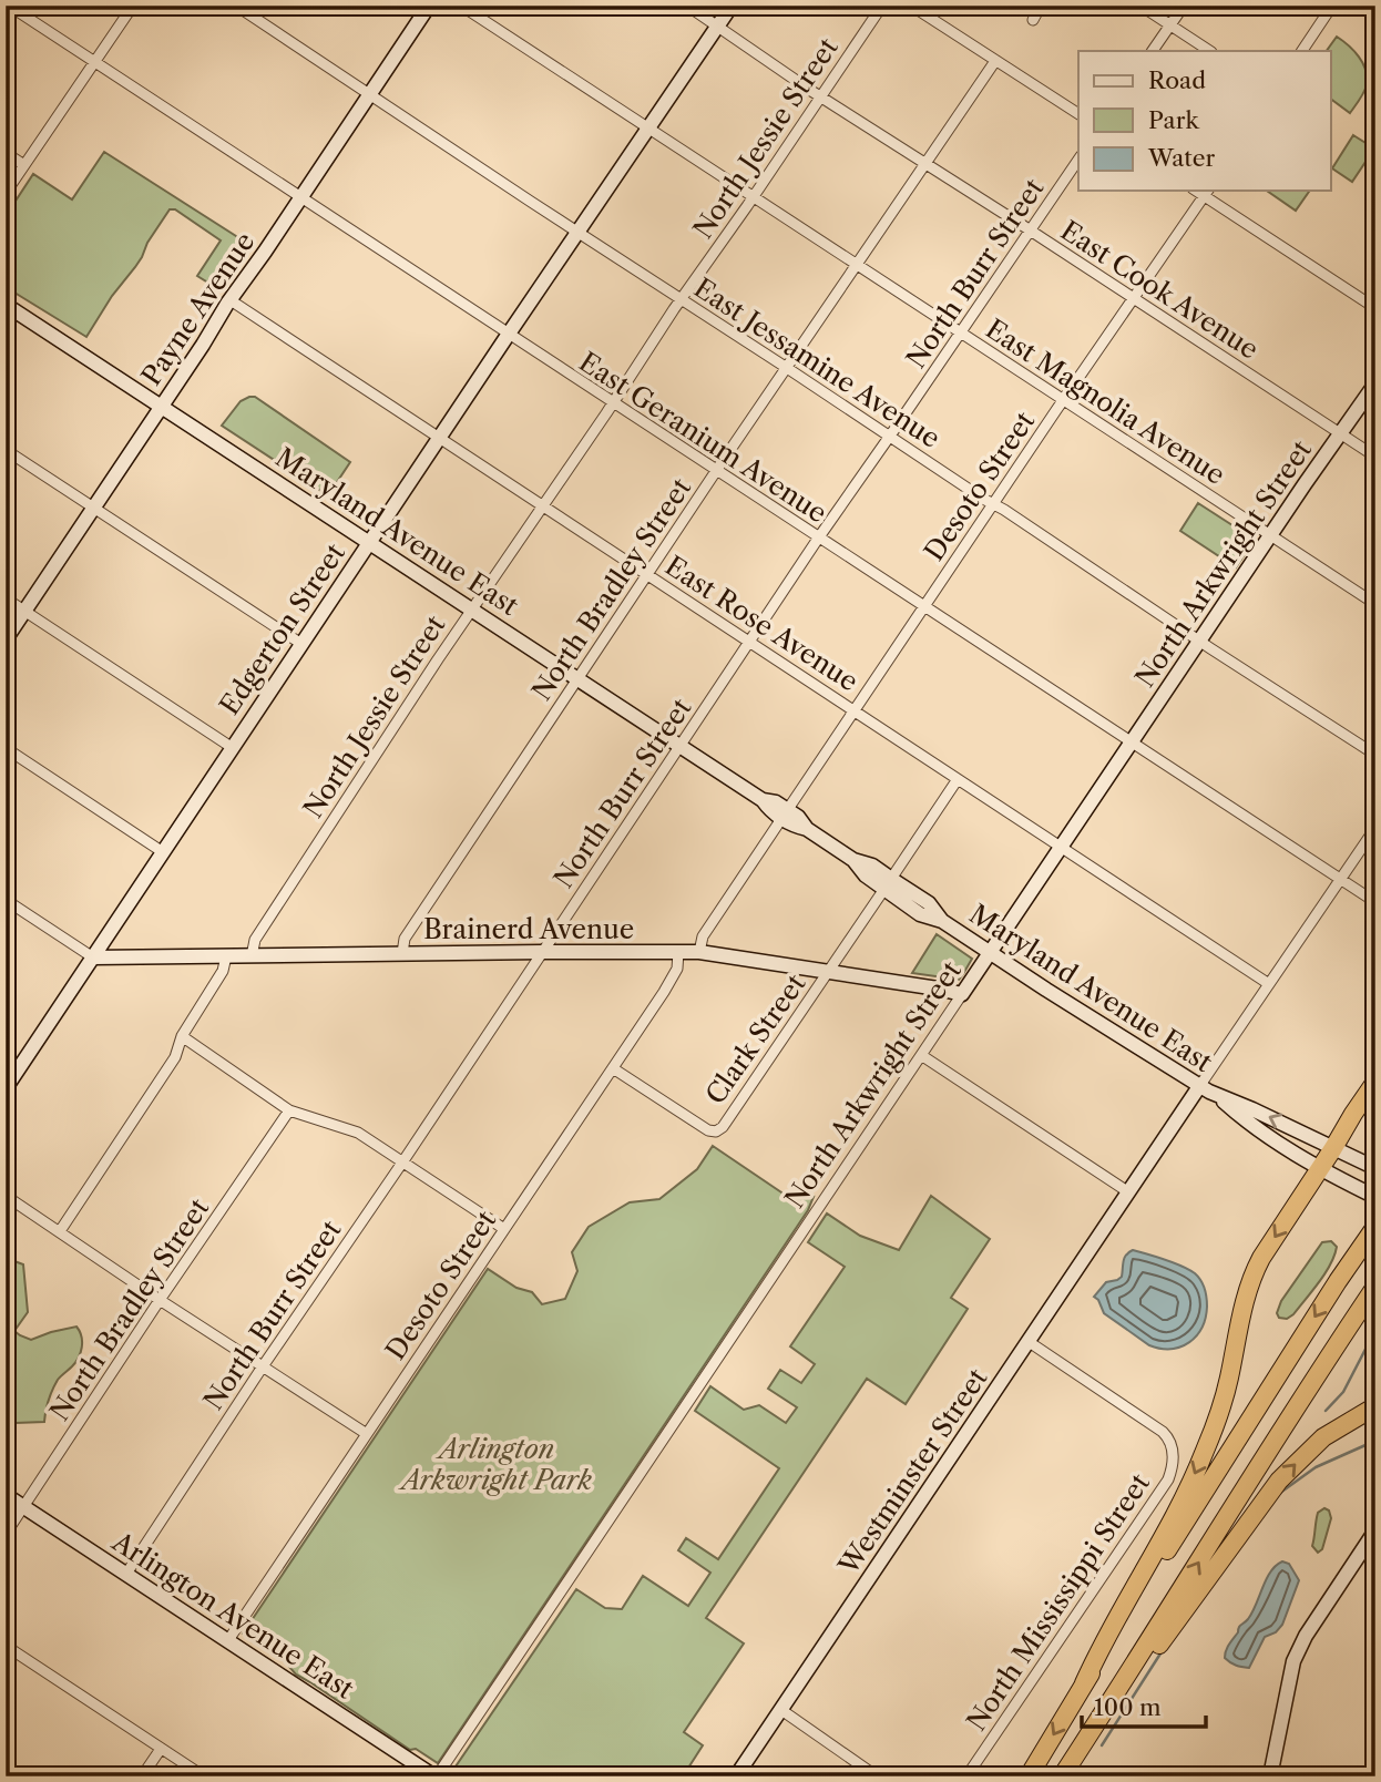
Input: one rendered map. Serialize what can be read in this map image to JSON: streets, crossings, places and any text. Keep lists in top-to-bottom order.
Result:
{
  "streets": {
    "street": [
      "North Jessie Street",
      "North Burr Street",
      "East Cook Avenue",
      "Payne Avenue",
      "East Jessamine Avenue",
      "East Magnolia Avenue",
      "East Geranium Avenue",
      "Desoto Street",
      "Maryland Avenue East",
      "North Arkwright Street",
      "North Bradley Street",
      "East Rose Avenue",
      "Edgerton Street",
      "Brainerd Avenue",
      "Clark Street",
      "Westminster Street",
      "North Mississippi Street",
      "Arlington Avenue East"
    ]
  },
  "crossings": [
    ["North Jessie Street", "East Cook Avenue"],
    ["North Jessie Street", "East Jessamine Avenue"],
    ["North Jessie Street", "East Magnolia Avenue"],
    ["North Jessie Street", "East Geranium Avenue"],
    ["North Jessie Street", "Maryland Avenue East"],
    ["North Jessie Street", "East Rose Avenue"],
    ["North Jessie Street", "Brainerd Avenue"],
    ["North Burr Street", "East Cook Avenue"],
    ["North Burr Street", "East Jessamine Avenue"],
    ["North Burr Street", "East Magnolia Avenue"],
    ["North Burr Street", "East Geranium Avenue"],
    ["North Burr Street", "Maryland Avenue East"],
    ["North Burr Street", "East Rose Avenue"],
    ["North Burr Street", "Brainerd Avenue"],
    ["North Burr Street", "Arlington Avenue East"],
    ["East Cook Avenue", "Desoto Street"],
    ["East Cook Avenue", "North Arkwright Street"],
    ["East Cook Avenue", "North Bradley Street"],
    ["East Cook Avenue", "Edgerton Street"],
    ["Payne Avenue", "East Jessamine Avenue"],
    ["Payne Avenue", "East Geranium Avenue"],
    ["Payne Avenue", "Maryland Avenue East"],
    ["Payne Avenue", "East Rose Avenue"],
    ["East Jessamine Avenue", "Desoto Street"],
    ["East Jessamine Avenue", "North Arkwright Street"],
    ["East Jessamine Avenue", "North Bradley Street"],
    ["East Jessamine Avenue", "Edgerton Street"],
    ["East Magnolia Avenue", "Desoto Street"],
    ["East Magnolia Avenue", "North Arkwright Street"],
    ["East Magnolia Avenue", "North Bradley Street"],
    ["East Magnolia Avenue", "Edgerton Street"],
    ["East Geranium Avenue", "Desoto Street"],
    ["East Geranium Avenue", "North Arkwright Street"],
    ["East Geranium Avenue", "North Bradley Street"],
    ["East Geranium Avenue", "Edgerton Street"],
    ["Desoto Street", "Maryland Avenue East"],
    ["Desoto Street", "East Rose Avenue"],
    ["Desoto Street", "Brainerd Avenue"],
    ["Desoto Street", "Clark Street"],
    ["Desoto Street", "Arlington Avenue East"],
    ["Maryland Avenue East", "North Arkwright Street"],
    ["Maryland Avenue East", "North Bradley Street"],
    ["Maryland Avenue East", "Edgerton Street"],
    ["Maryland Avenue East", "Clark Street"],
    ["Maryland Avenue East", "Westminster Street"],
    ["North Arkwright Street", "East Rose Avenue"],
    ["North Arkwright Street", "Brainerd Avenue"],
    ["North Arkwright Street", "Arlington Avenue East"],
    ["North Bradley Street", "East Rose Avenue"],
    ["North Bradley Street", "Brainerd Avenue"],
    ["North Bradley Street", "Arlington Avenue East"],
    ["East Rose Avenue", "Edgerton Street"],
    ["East Rose Avenue", "Clark Street"],
    ["Edgerton Street", "Brainerd Avenue"],
    ["Brainerd Avenue", "Clark Street"],
    ["Westminster Street", "North Mississippi Street"]
  ],
  "parks": ["Arlington Arkwright Park"],
  "legend": ["Road", "Park", "Water"],
  "scale_bar": "100 m"
}
